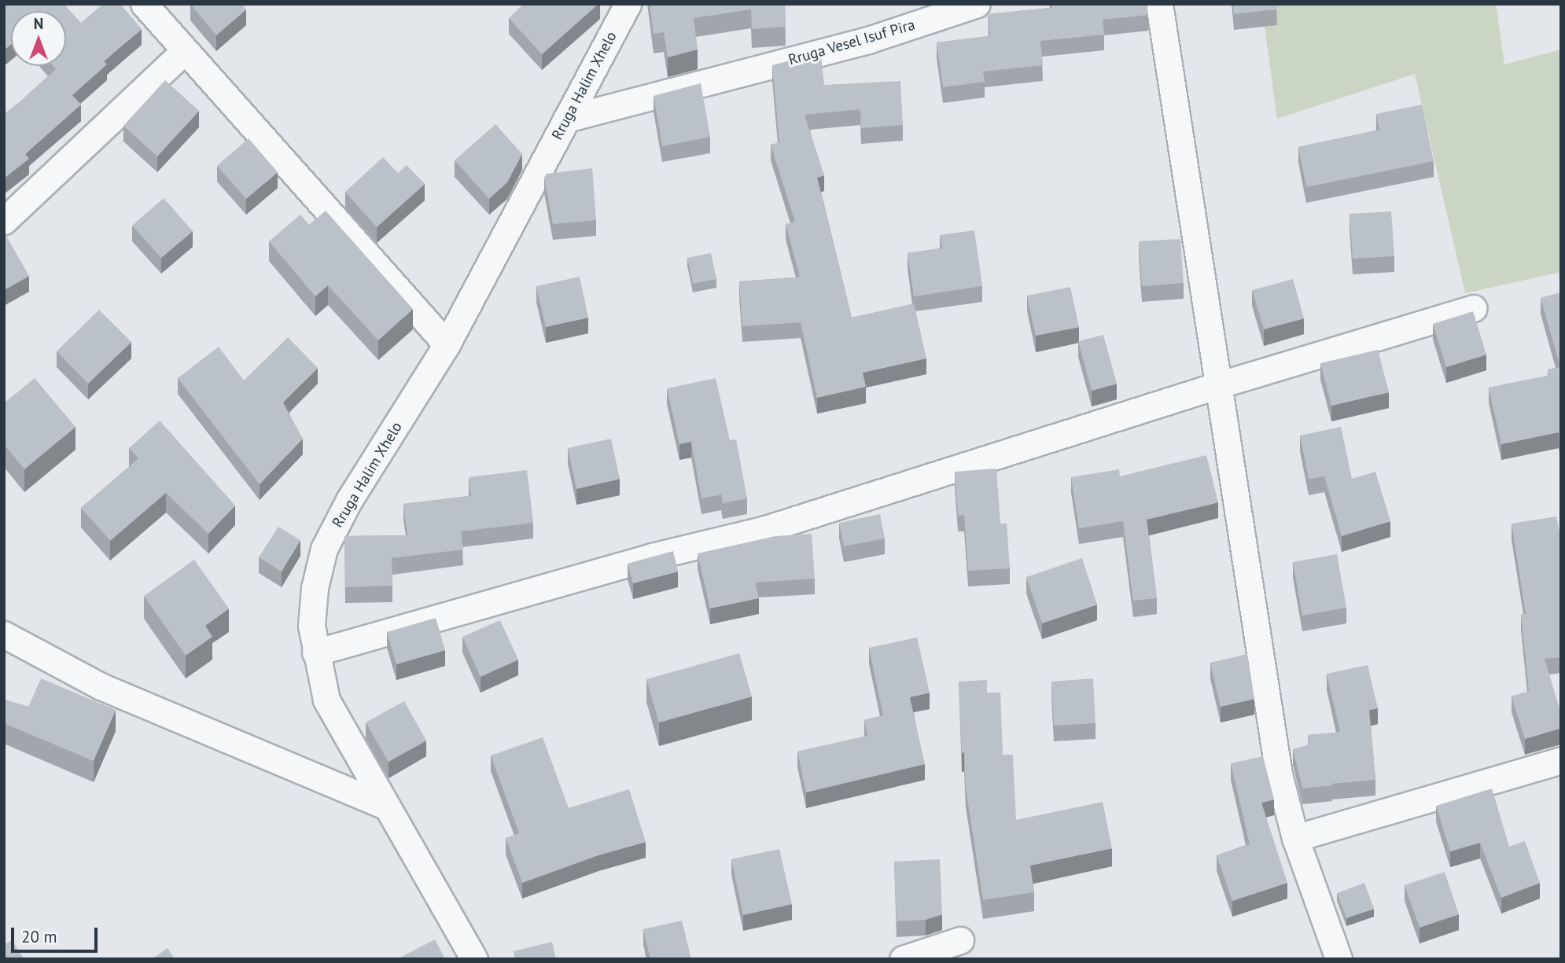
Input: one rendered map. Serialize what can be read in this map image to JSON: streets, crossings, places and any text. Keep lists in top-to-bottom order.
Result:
{
  "streets": {
    "street": ["Rruga Vesel Isuf Pira", "Rruga Halim Xhelo"]
  },
  "crossings": [
    ["Rruga Vesel Isuf Pira", "Rruga Halim Xhelo"]
  ],
  "scale_bar": "20 m",
  "north": "top"
}
